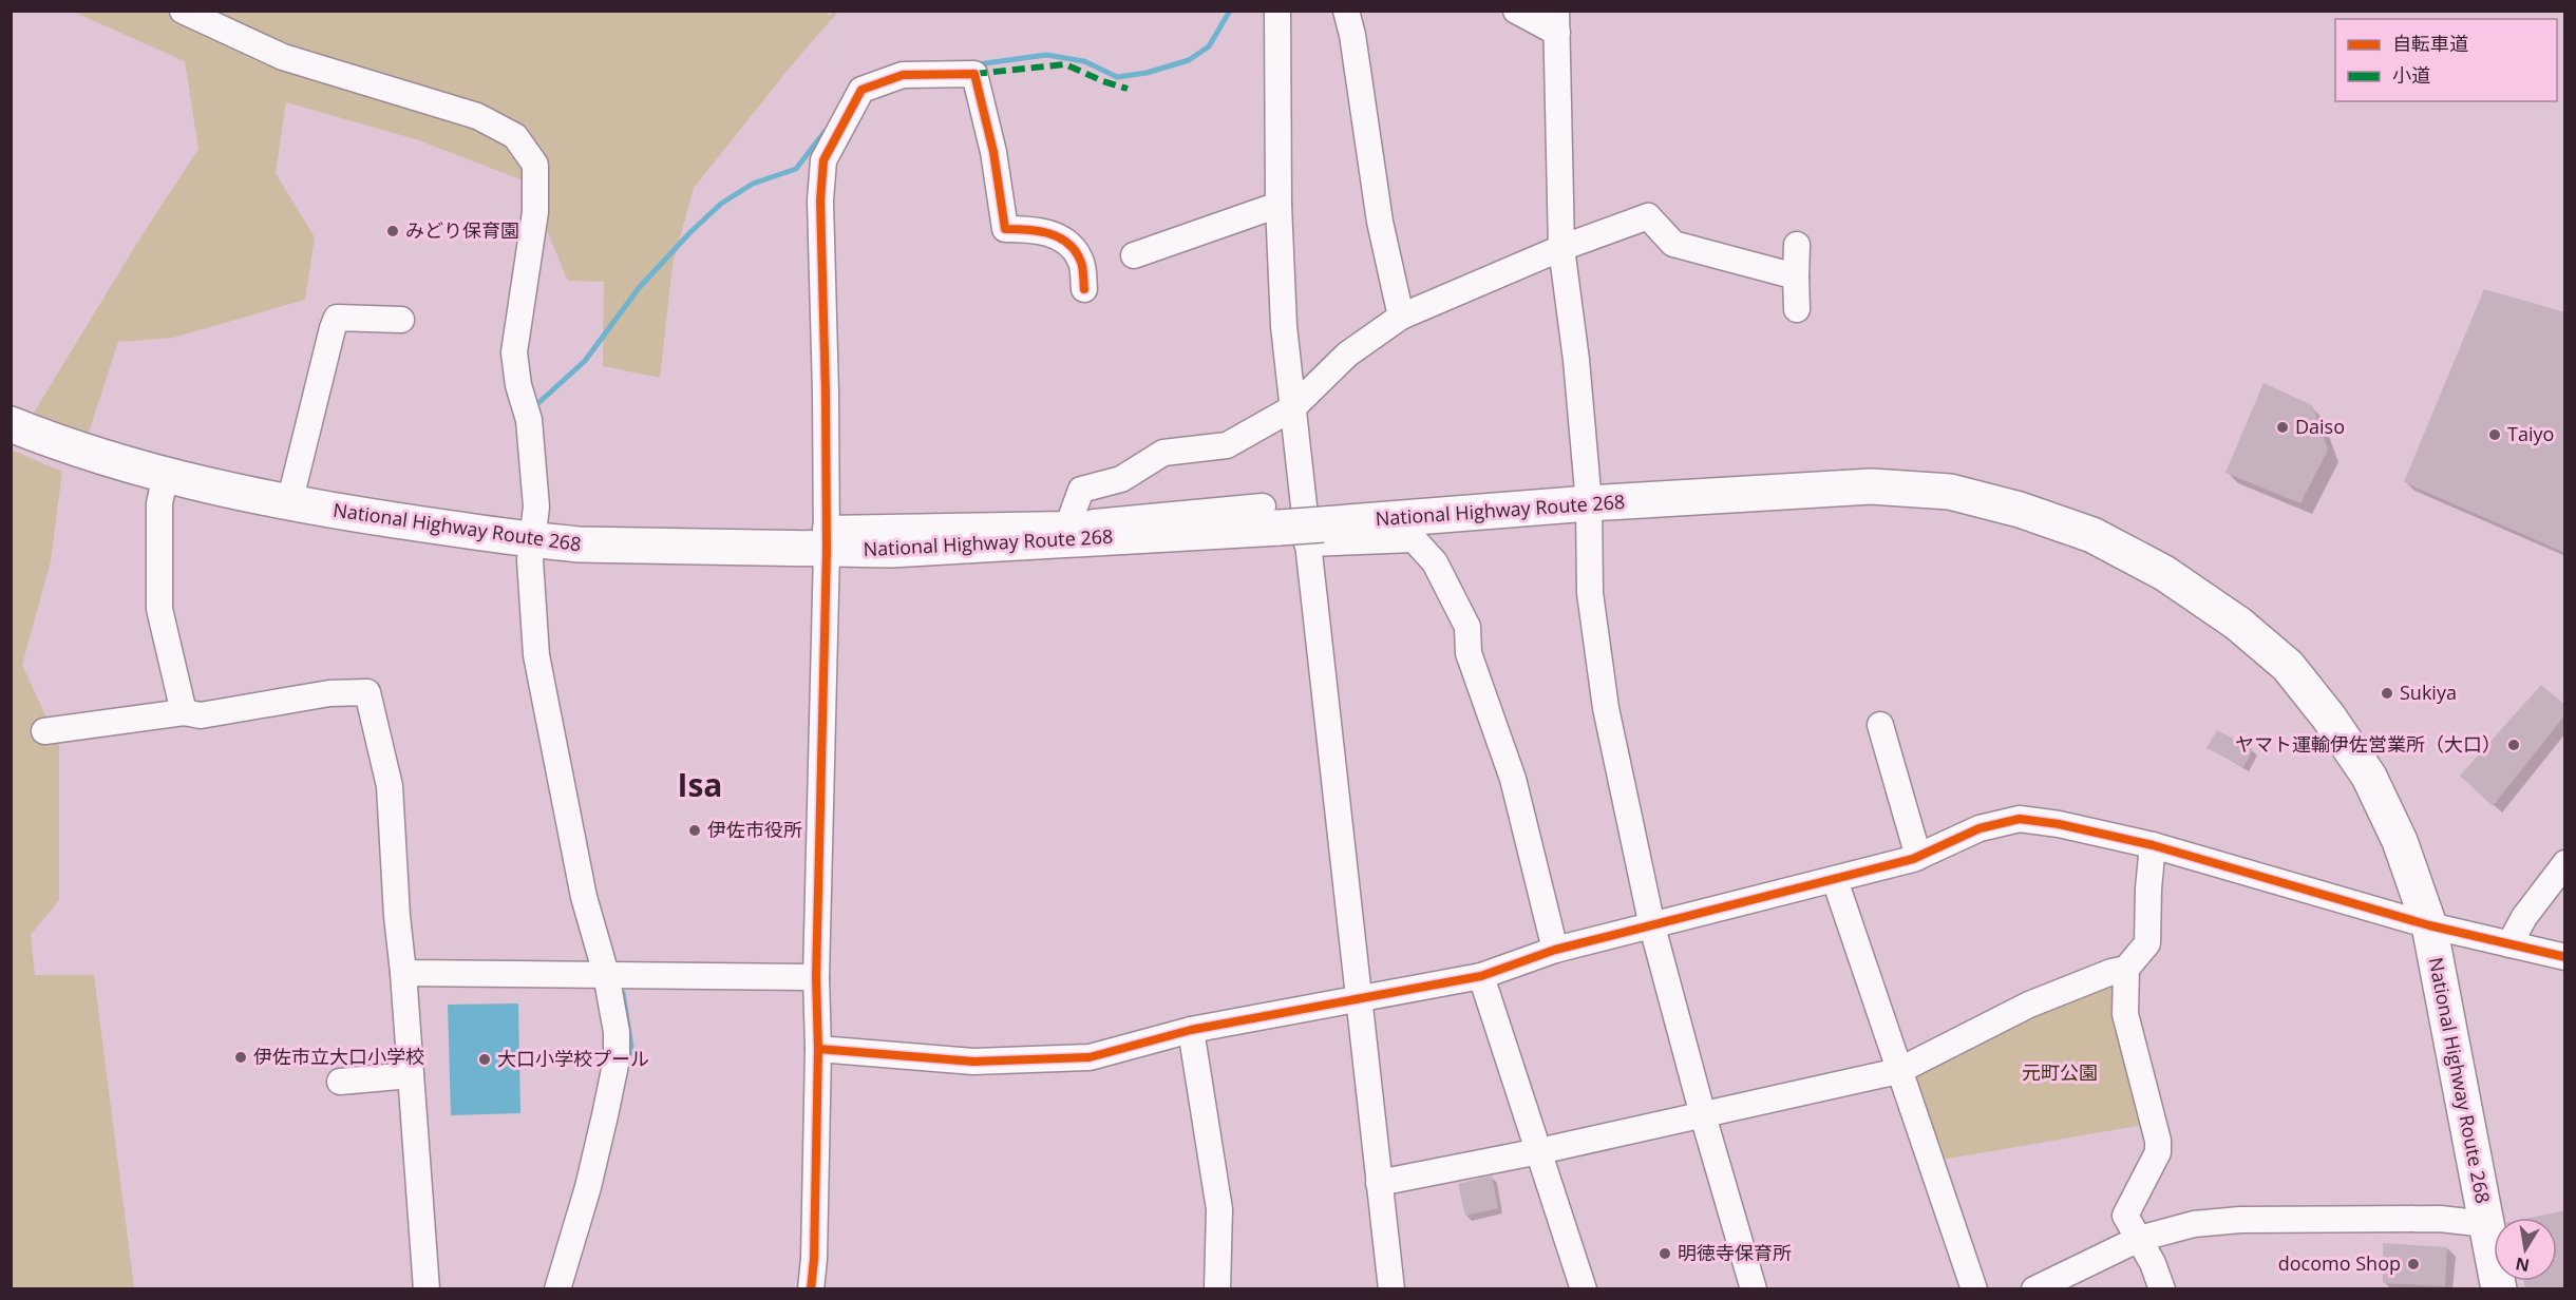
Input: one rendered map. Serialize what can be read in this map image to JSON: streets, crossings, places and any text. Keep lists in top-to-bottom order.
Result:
{
  "streets": {
    "highway": ["National Highway Route 268"]
  },
  "districts": ["Isa"],
  "parks": ["元町公園"],
  "places": [
    "みどり保育園",
    "Daiso",
    "Taiyo",
    "Sukiya",
    "ヤマト運輸伊佐営業所（大口）",
    "伊佐市役所",
    "伊佐市立大口小学校",
    "大口小学校プール",
    "明徳寺保育所",
    "docomo Shop"
  ],
  "legend": ["自転車道", "小道"],
  "north": "bottom"
}
